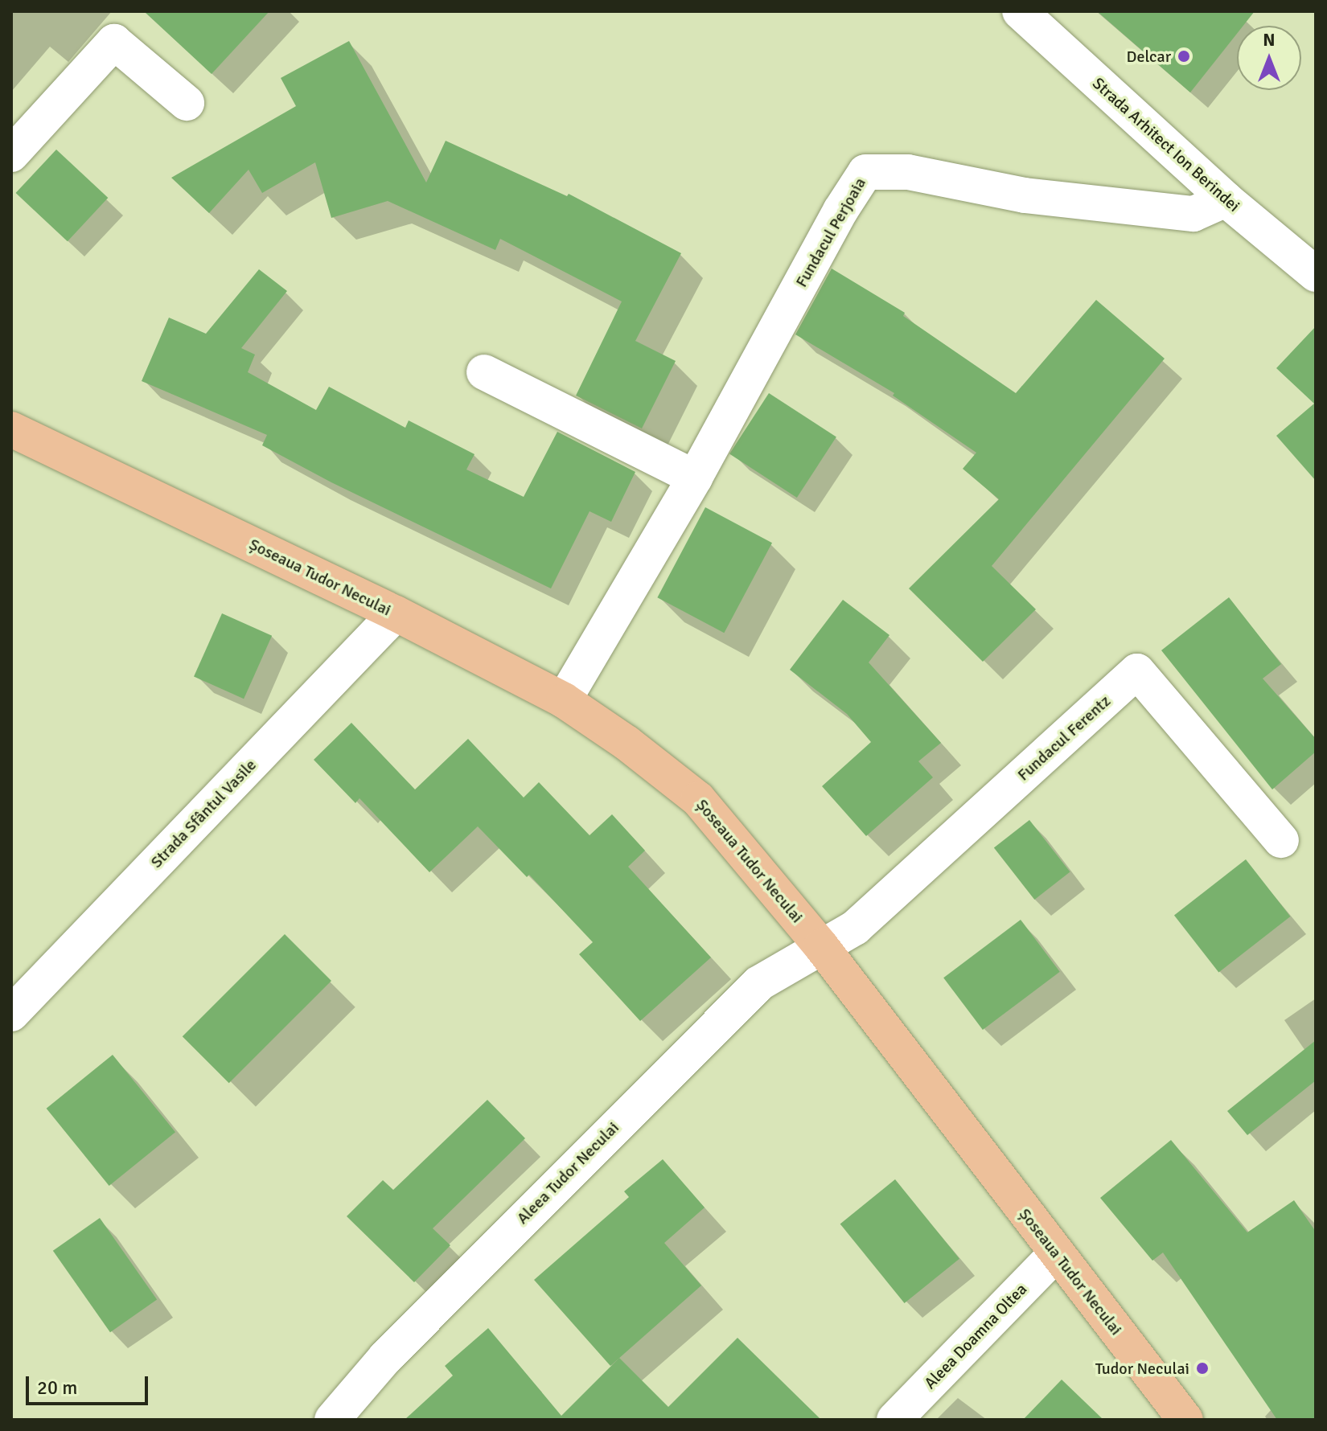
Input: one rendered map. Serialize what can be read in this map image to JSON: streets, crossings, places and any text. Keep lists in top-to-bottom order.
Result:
{
  "streets": {
    "main road": ["Șoseaua Tudor Neculai"],
    "street": [
      "Strada Arhitect Ion Berindei",
      "Fundacul Perjoaia",
      "Fundacul Ferentz",
      "Strada Sfântul Vasile",
      "Aleea Tudor Neculai",
      "Aleea Doamna Oltea"
    ]
  },
  "crossings": [
    ["Strada Arhitect Ion Berindei", "Fundacul Perjoaia"],
    ["Fundacul Perjoaia", "Șoseaua Tudor Neculai"],
    ["Șoseaua Tudor Neculai", "Fundacul Ferentz"],
    ["Șoseaua Tudor Neculai", "Strada Sfântul Vasile"],
    ["Șoseaua Tudor Neculai", "Aleea Tudor Neculai"],
    ["Șoseaua Tudor Neculai", "Aleea Doamna Oltea"],
    ["Fundacul Ferentz", "Aleea Tudor Neculai"]
  ],
  "places": ["Delcar", "Tudor Neculai"],
  "scale_bar": "20 m",
  "north": "top"
}
